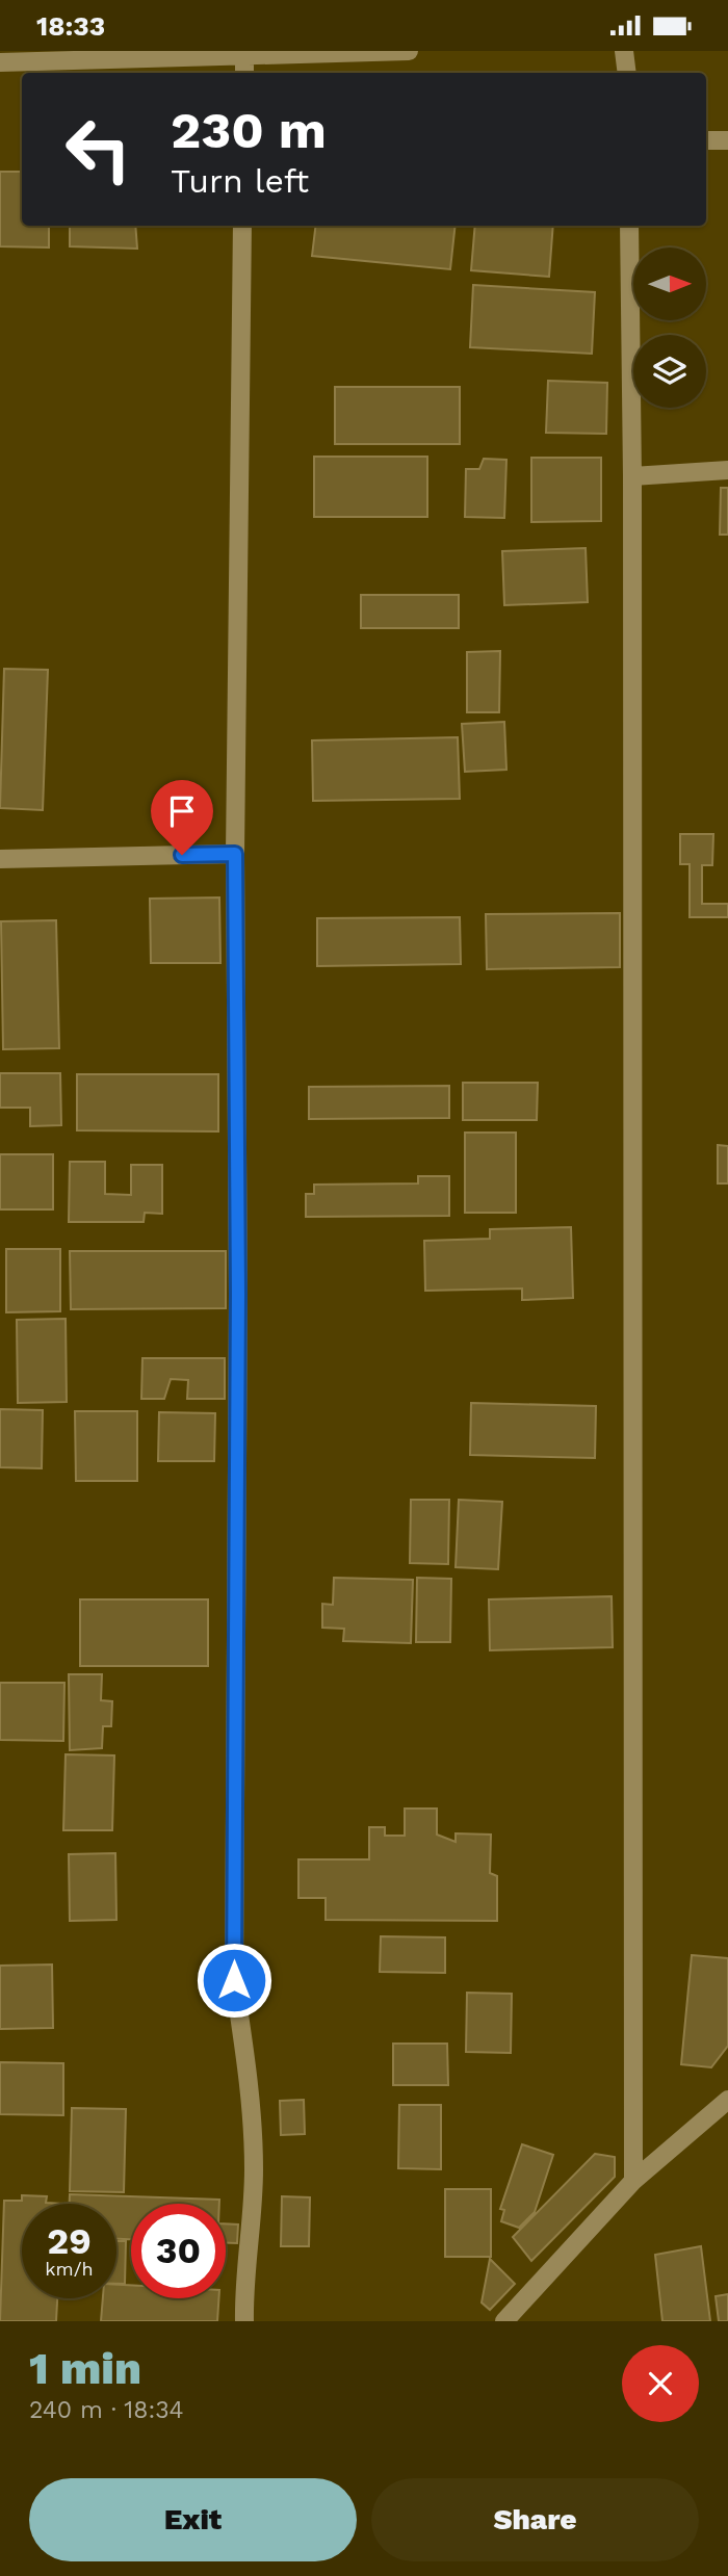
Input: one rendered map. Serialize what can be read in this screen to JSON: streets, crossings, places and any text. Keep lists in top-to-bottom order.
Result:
{
  "north": "right",
  "page": {
    "status": "18:33",
    "turn": ["230 m", "Turn left"],
    "speed": "29 km/h",
    "limit": "30",
    "heading": ["1 min", "240 m · 18:34"],
    "buttons": ["Exit", "Share"]
  }
}
